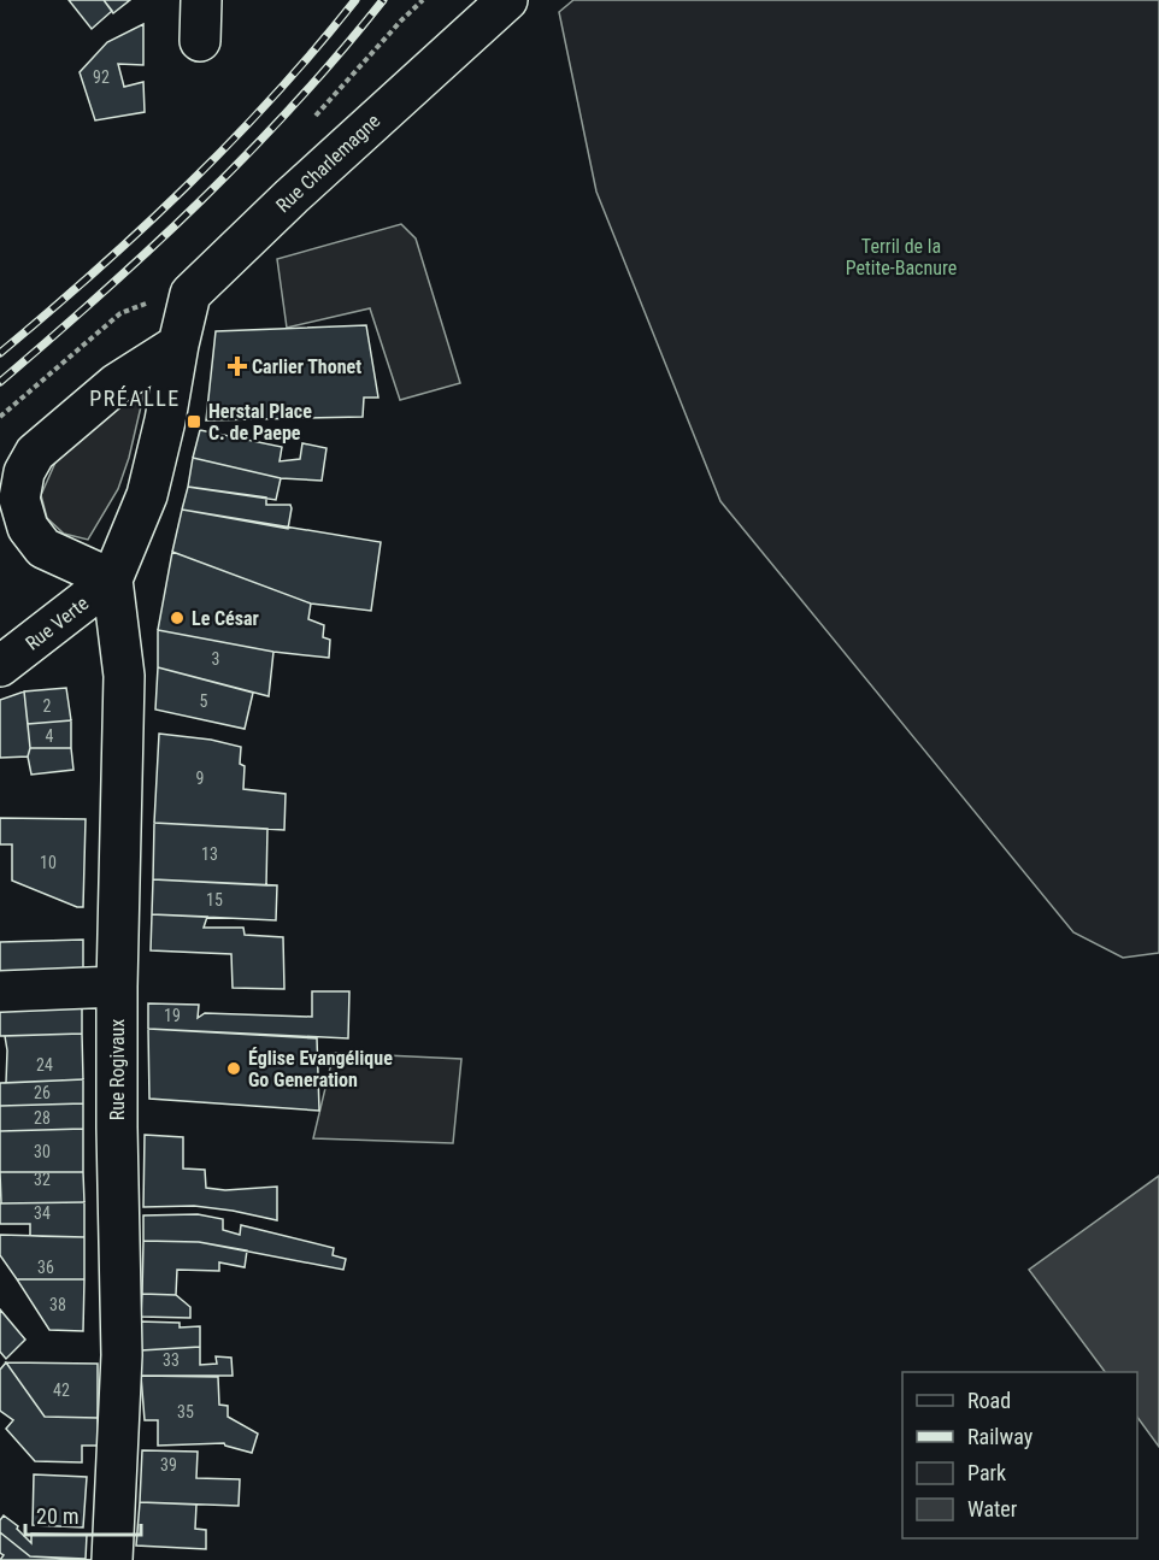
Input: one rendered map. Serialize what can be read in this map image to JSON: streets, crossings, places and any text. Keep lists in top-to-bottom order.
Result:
{
  "streets": {
    "street": ["Rue Charlemagne", "Rue Verte", "Rue Rogivaux"]
  },
  "crossings": [
    ["Rue Verte", "Rue Rogivaux"]
  ],
  "districts": ["PRÉALLE"],
  "parks": ["Terril de la Petite-Bacnure"],
  "places": {
    "health": ["Carlier Thonet"],
    "transit": ["Herstal Place C. de Paepe"],
    "other": ["Le César", "Église Evangélique Go Generation"]
  },
  "house_numbers": [
    "92",
    "3",
    "5",
    "2",
    "4",
    "9",
    "13",
    "10",
    "15",
    "19",
    "24",
    "26",
    "28",
    "30",
    "32",
    "34",
    "36",
    "38",
    "33",
    "42",
    "35",
    "39"
  ],
  "legend": [
    "Road",
    "Railway",
    "Park",
    "Water"
  ],
  "scale_bar": "20 m"
}
